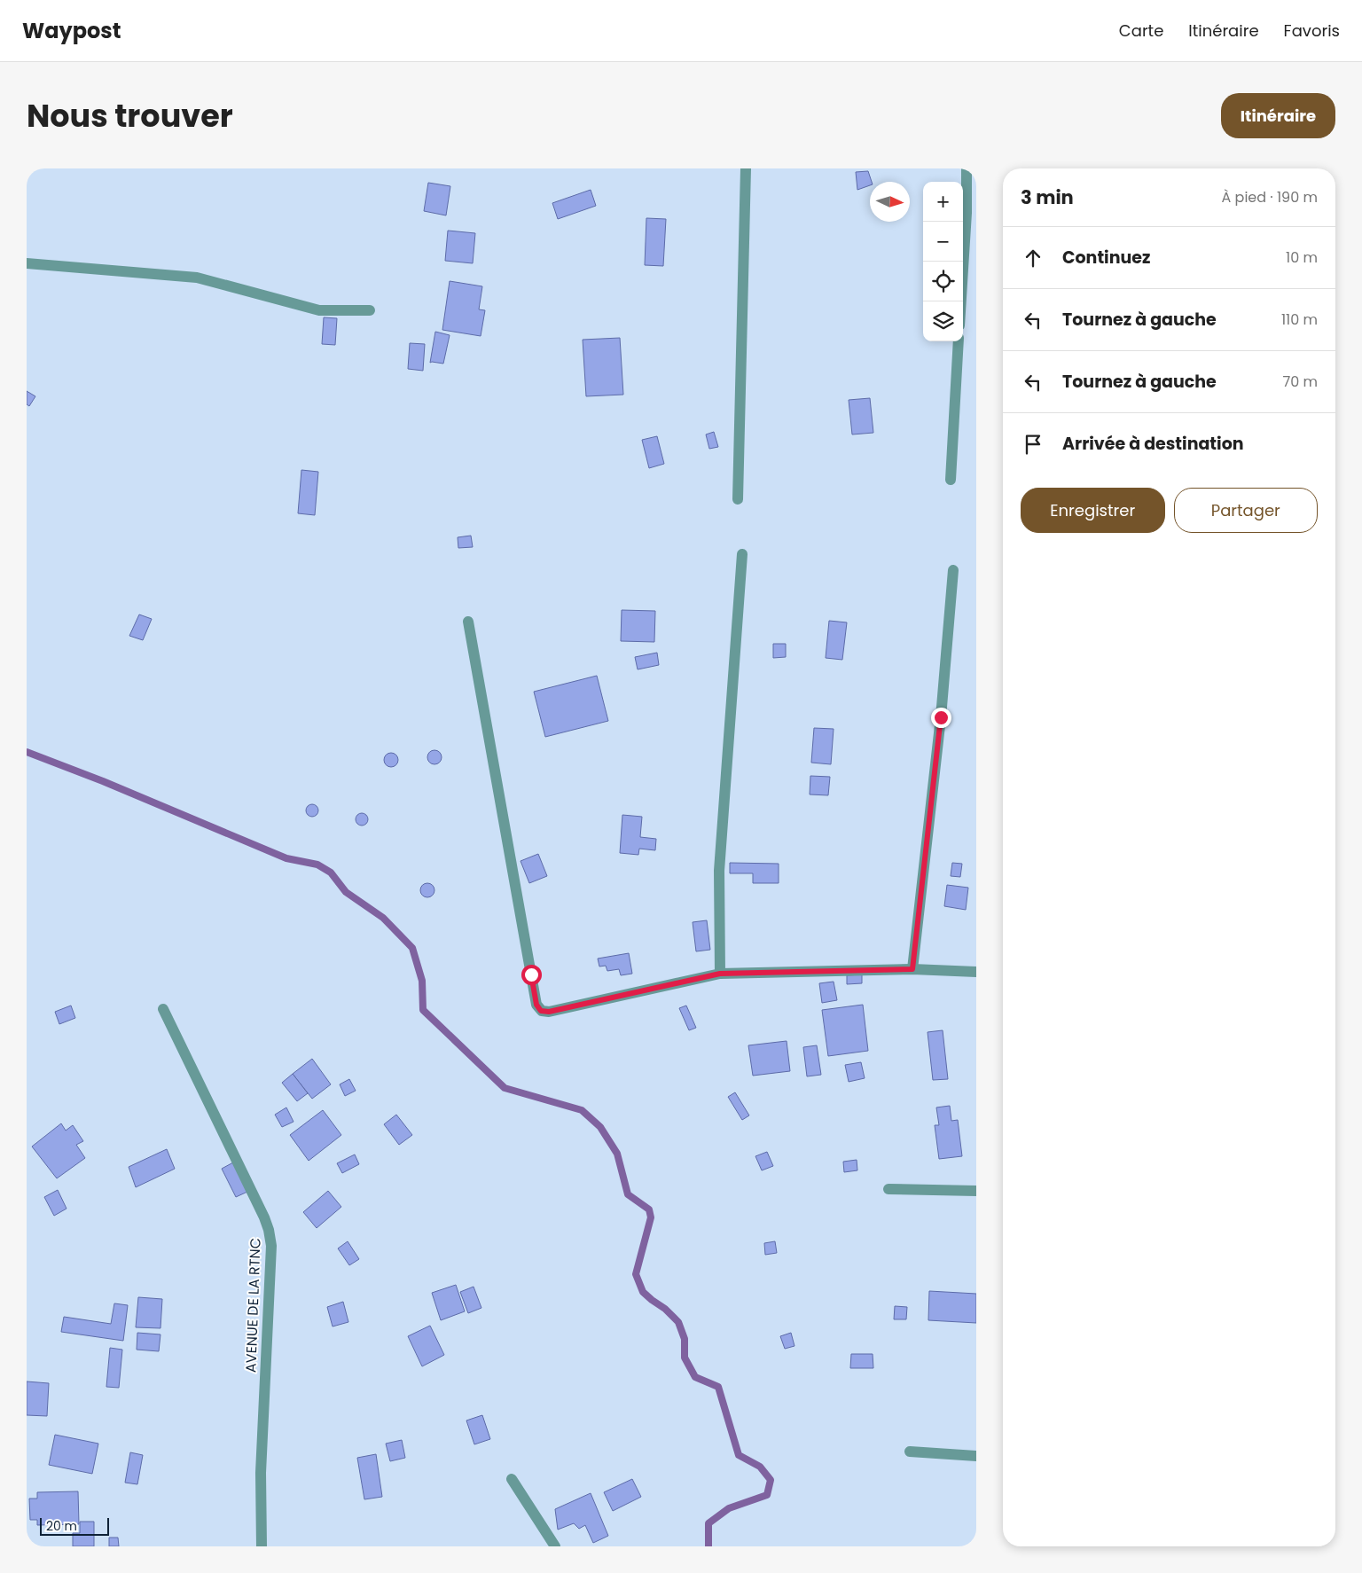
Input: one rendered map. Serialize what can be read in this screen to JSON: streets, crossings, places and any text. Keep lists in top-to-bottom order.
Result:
{
  "streets": {
    "street": ["AVENUE DE LA RTNC"]
  },
  "scale_bar": "20 m",
  "north": "right",
  "page": {
    "header": "Waypost",
    "nav": ["Carte", "Itinéraire", "Favoris"],
    "title": "Nous trouver",
    "buttons": [
      "Itinéraire",
      ["Enregistrer", "Partager"]
    ],
    "heading": ["3 min", "À pied · 190 m"],
    "map_buttons": ["+", "−"],
    "list": [
      ["Continuez", "10 m"],
      ["Tournez à gauche", "110 m"],
      ["Tournez à gauche", "70 m"],
      "Arrivée à destination"
    ],
    "scale": "20 m"
  }
}
